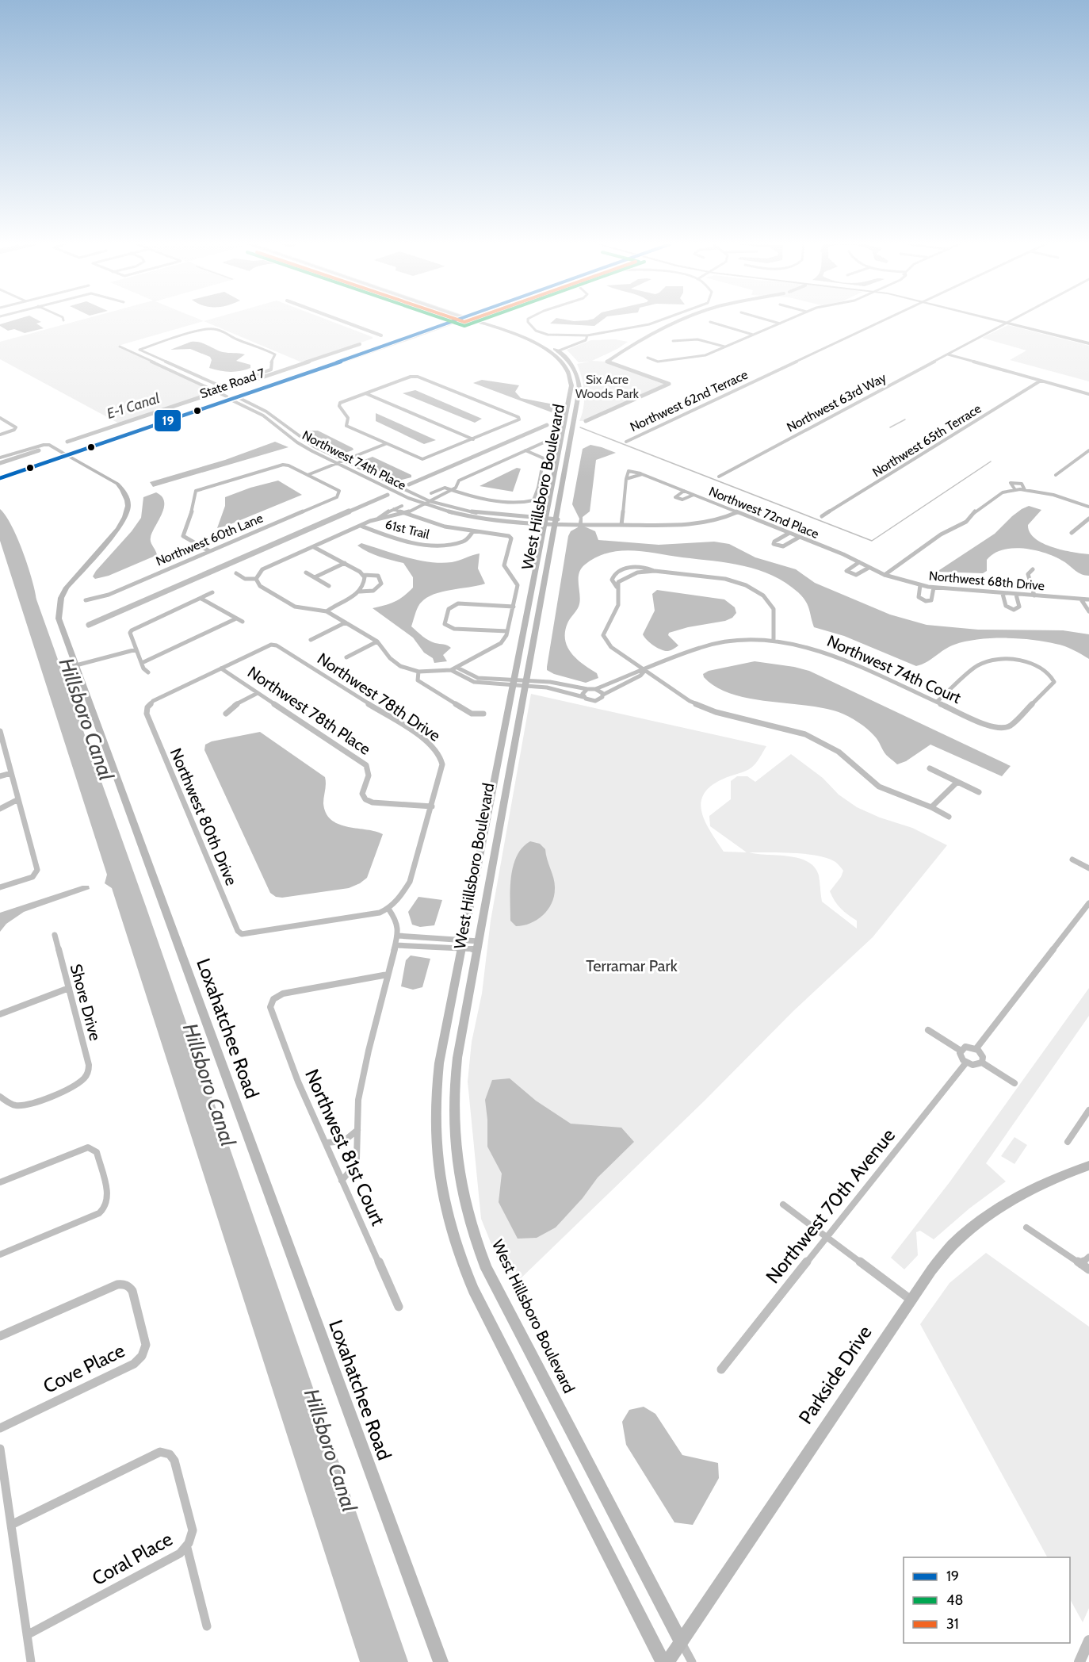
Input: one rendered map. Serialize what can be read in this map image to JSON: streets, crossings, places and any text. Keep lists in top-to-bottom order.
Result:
{
  "streets": {
    "main road": ["State Road 7"],
    "street": [
      "Northwest 62nd Terrace",
      "Northwest 63rd Way",
      "Northwest 65th Terrace",
      "Northwest 74th Place",
      "West Hillsboro Boulevard",
      "Northwest 72nd Place",
      "61st Trail",
      "Northwest 60th Lane",
      "Northwest 68th Drive",
      "Northwest 74th Court",
      "Northwest 78th Drive",
      "Northwest 78th Place",
      "Northwest 80th Drive",
      "Shore Drive",
      "Loxahatchee Road",
      "Northwest 81st Court",
      "Northwest 70th Avenue",
      "Cove Place",
      "Parkside Drive",
      "Coral Place"
    ]
  },
  "crossings": [
    ["State Road 7", "Northwest 74th Place"],
    ["State Road 7", "Loxahatchee Road"],
    ["Northwest 74th Place", "West Hillsboro Boulevard"],
    ["West Hillsboro Boulevard", "Parkside Drive"],
    ["Northwest 72nd Place", "Northwest 68th Drive"],
    ["Northwest 78th Drive", "Northwest 78th Place"],
    ["Northwest 78th Drive", "Northwest 80th Drive"],
    ["Northwest 78th Place", "Northwest 80th Drive"]
  ],
  "water": ["E-1 Canal", "Hillsboro Canal"],
  "parks": ["Six Acre Woods Park", "Terramar Park"],
  "lines": ["transit line 19", "transit line 48", "transit line 31"],
  "legend": ["19", "48", "31"]
}
